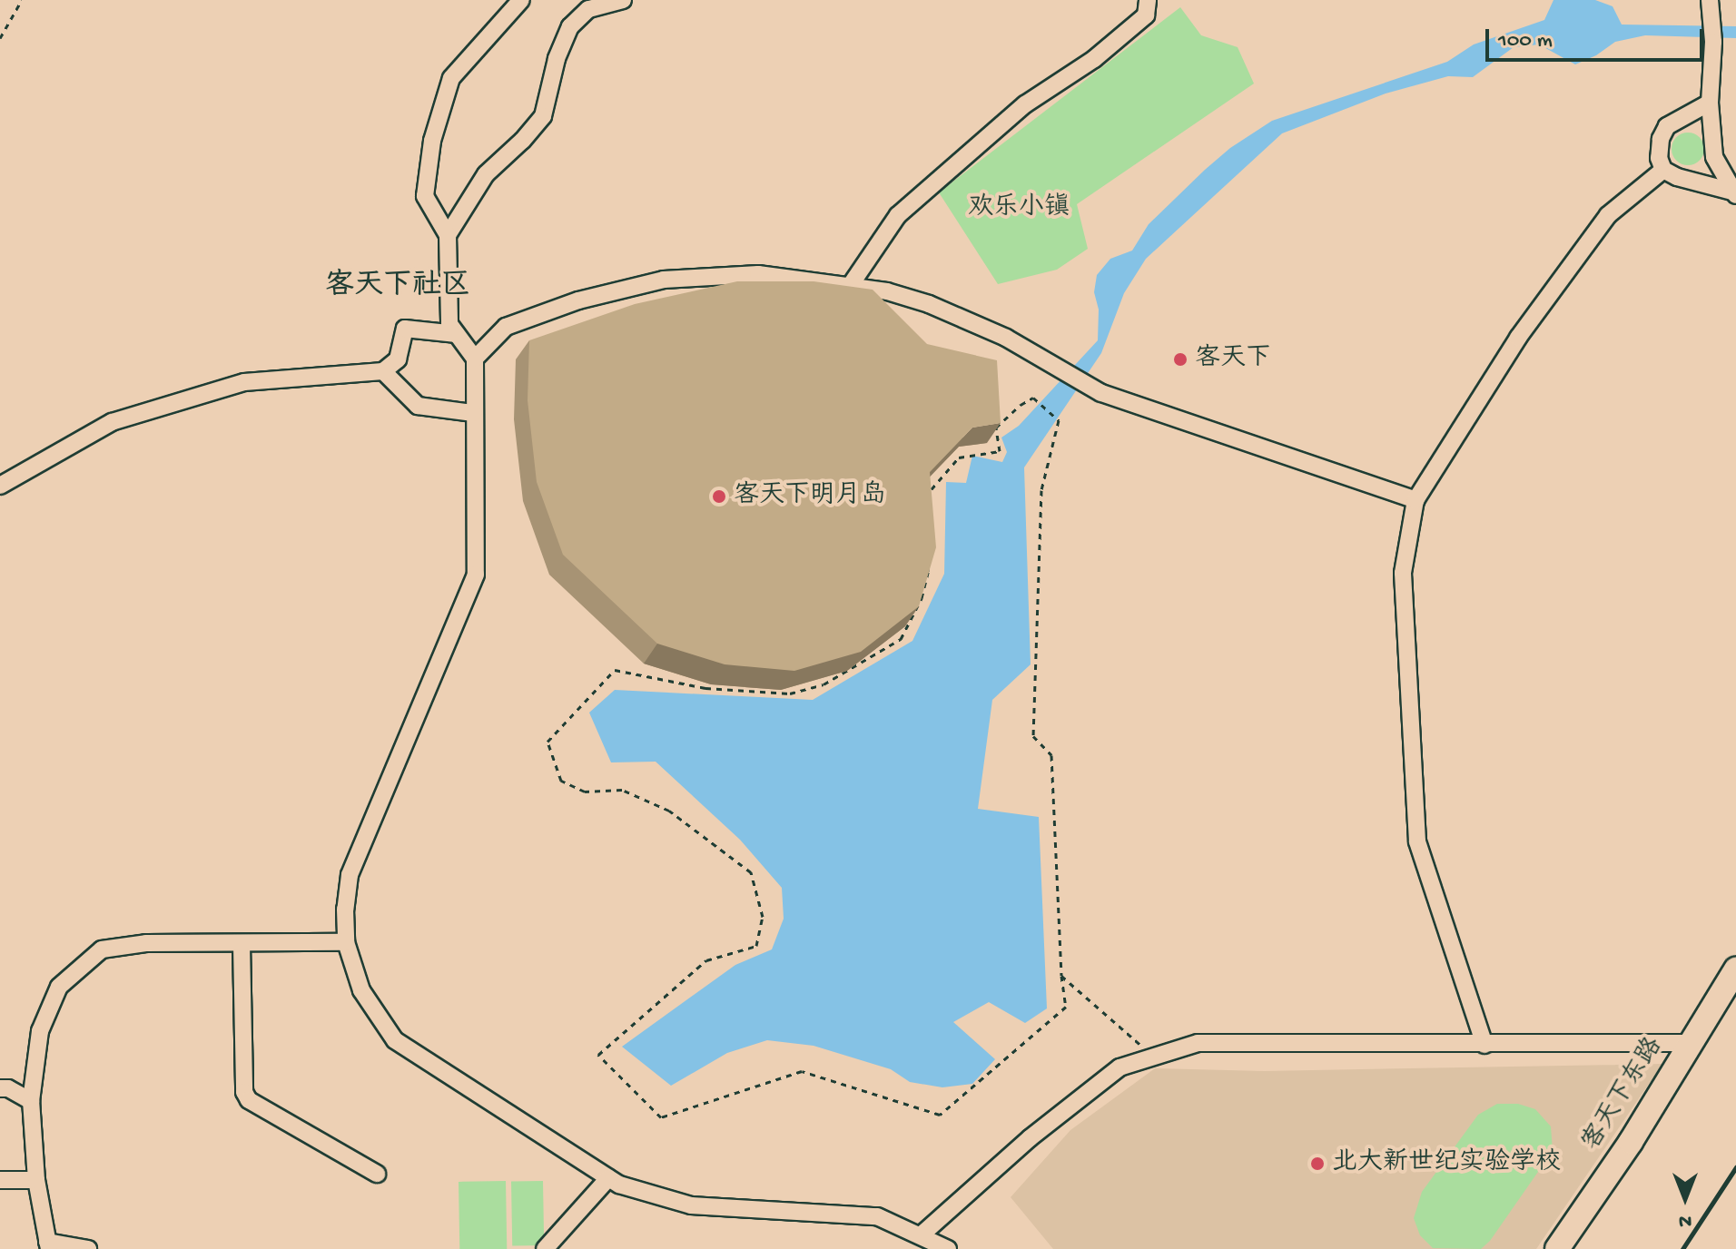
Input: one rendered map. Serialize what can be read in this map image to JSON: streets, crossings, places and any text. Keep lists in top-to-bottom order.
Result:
{
  "streets": {
    "street": ["客天下东路"]
  },
  "districts": ["客天下社区"],
  "parks": ["欢乐小镇"],
  "places": ["客天下", "客天下明月岛", "北大新世纪实验学校"],
  "scale_bar": "100 m",
  "north": "bottom"
}
